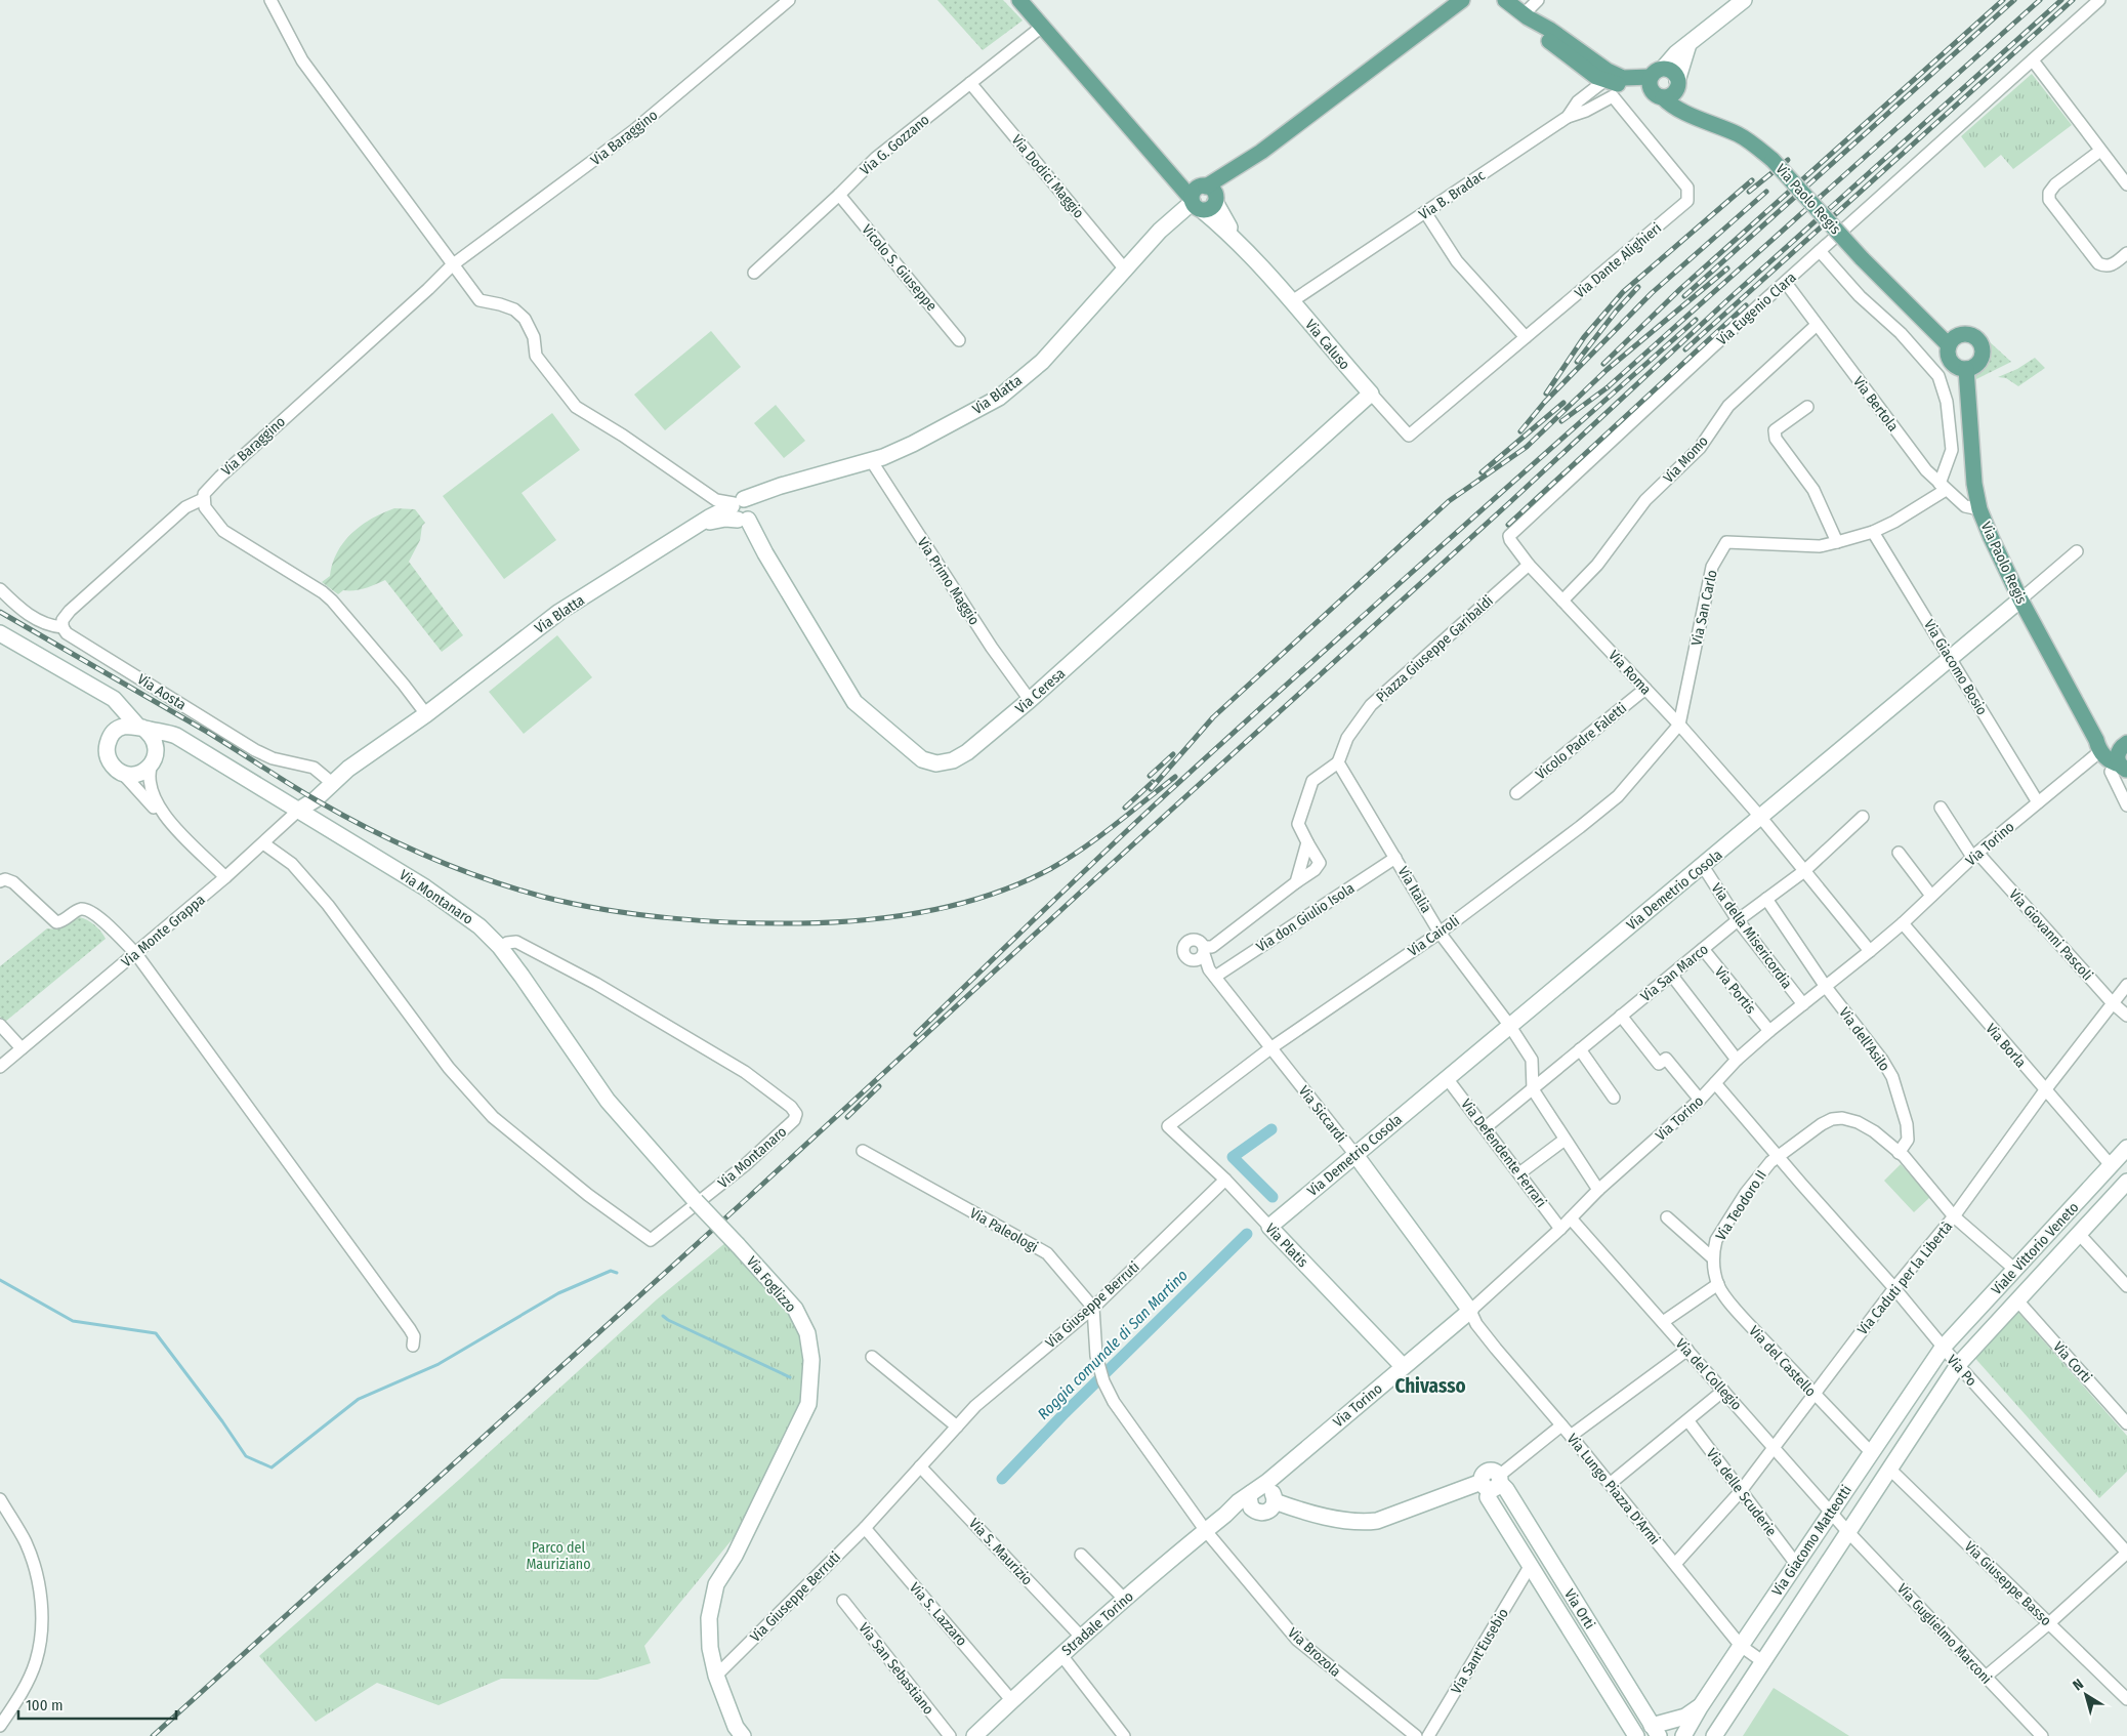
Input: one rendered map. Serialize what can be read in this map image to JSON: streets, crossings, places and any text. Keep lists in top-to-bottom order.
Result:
{
  "streets": {
    "main road": [
      "Via Paolo Regis",
      "Via Caluso",
      "Via Blatta",
      "Via Ceresa",
      "Via Torino",
      "Via Demetrio Cosola",
      "Via Montanaro",
      "Via Siccardi",
      "Via Platis",
      "Viale Vittorio Veneto",
      "Via Foglizzo",
      "Via Giacomo Matteotti",
      "Via Orti",
      "Stradale Torino"
    ],
    "street": [
      "Via Baraggino",
      "Via G. Gozzano",
      "Via Dodici Maggio",
      "Via B. Bradac",
      "Via Dante Alighieri",
      "Vicolo S. Giuseppe",
      "Via Eugenio Clara",
      "Via Bertola",
      "Via Momo",
      "Via Primo Maggio",
      "Via San Carlo",
      "Piazza Giuseppe Garibaldi",
      "Via Giacomo Bosio",
      "Via Roma",
      "Via Aosta",
      "Vicolo Padre Faletti",
      "Via Italia",
      "Via don Giulio Isola",
      "Via Monte Grappa",
      "Via Giovanni Pascoli",
      "Via Cairoli",
      "Via della Misericordia",
      "Via San Marco",
      "Via Portis",
      "Via dell'Asilo",
      "Via Borla",
      "Via Defendente Ferrari",
      "Via Teodoro II",
      "Via Paleologi",
      "Via Caduti per la Libertà",
      "Via Giuseppe Berruti",
      "Via del Castello",
      "Via Corti",
      "Via Po",
      "Via del Collegio",
      "Via Lungo Piazza D'Armi",
      "Via delle Scuderie",
      "Via S. Maurizio",
      "Via Giuseppe Basso",
      "Via S. Lazzaro",
      "Via Guglielmo Marconi",
      "Via Sant'Eusebio",
      "Via Brozola",
      "Via San Sebastiano"
    ]
  },
  "crossings": [
    ["Via Baraggino", "Via Aosta"],
    ["Via G. Gozzano", "Via Dodici Maggio"],
    ["Via G. Gozzano", "Vicolo S. Giuseppe"],
    ["Via G. Gozzano", "Via Caluso"],
    ["Via Dodici Maggio", "Via Blatta"],
    ["Via B. Bradac", "Via Dante Alighieri"],
    ["Via B. Bradac", "Via Caluso"],
    ["Via Paolo Regis", "Via Bertola"],
    ["Via Paolo Regis", "Via Torino"],
    ["Via Paolo Regis", "Via Demetrio Cosola"],
    ["Via Dante Alighieri", "Via Caluso"],
    ["Via Eugenio Clara", "Via Bertola"],
    ["Via Eugenio Clara", "Piazza Giuseppe Garibaldi"],
    ["Via Eugenio Clara", "Via Roma"],
    ["Via Caluso", "Via Blatta"],
    ["Via Caluso", "Via Ceresa"],
    ["Via Blatta", "Via Primo Maggio"],
    ["Via Blatta", "Via Ceresa"],
    ["Via Blatta", "Via Aosta"],
    ["Via Blatta", "Via Montanaro"],
    ["Via Blatta", "Via Monte Grappa"],
    ["Via Bertola", "Via Momo"],
    ["Via Bertola", "Via San Carlo"],
    ["Via Momo", "Via Roma"],
    ["Via Primo Maggio", "Via Ceresa"],
    ["Via San Carlo", "Via Giacomo Bosio"],
    ["Via San Carlo", "Via Roma"],
    ["Via San Carlo", "Via Cairoli"],
    ["Piazza Giuseppe Garibaldi", "Via Roma"],
    ["Piazza Giuseppe Garibaldi", "Via Italia"],
    ["Via Giacomo Bosio", "Via Torino"],
    ["Via Giacomo Bosio", "Via Demetrio Cosola"],
    ["Via Roma", "Vicolo Padre Faletti"],
    ["Via Roma", "Via Demetrio Cosola"],
    ["Via Roma", "Via Cairoli"],
    ["Via Torino", "Via Giovanni Pascoli"],
    ["Via Torino", "Via della Misericordia"],
    ["Via Torino", "Via Portis"],
    ["Via Torino", "Via dell'Asilo"],
    ["Via Torino", "Via Borla"],
    ["Via Torino", "Via Siccardi"],
    ["Via Torino", "Via Defendente Ferrari"],
    ["Via Torino", "Via Platis"],
    ["Via Torino", "Via Po"],
    ["Via Torino", "Via del Collegio"],
    ["Via Torino", "Via Lungo Piazza D'Armi"],
    ["Via Torino", "Stradale Torino"],
    ["Via Italia", "Via Demetrio Cosola"],
    ["Via Italia", "Via don Giulio Isola"],
    ["Via Italia", "Via Cairoli"],
    ["Via Italia", "Via San Marco"],
    ["Via Demetrio Cosola", "Via della Misericordia"],
    ["Via Demetrio Cosola", "Via Siccardi"],
    ["Via Demetrio Cosola", "Via Defendente Ferrari"],
    ["Via Demetrio Cosola", "Via Platis"],
    ["Via Montanaro", "Via Monte Grappa"],
    ["Via Montanaro", "Via Foglizzo"],
    ["Via don Giulio Isola", "Via Siccardi"],
    ["Via Giovanni Pascoli", "Via Caduti per la Libertà"],
    ["Via Cairoli", "Via Siccardi"],
    ["Via Cairoli", "Via Platis"],
    ["Via della Misericordia", "Via San Marco"],
    ["Via San Marco", "Via Portis"],
    ["Via San Marco", "Via dell'Asilo"],
    ["Via San Marco", "Via Defendente Ferrari"],
    ["Via dell'Asilo", "Via Teodoro II"],
    ["Via Borla", "Viale Vittorio Veneto"],
    ["Via Borla", "Via Caduti per la Libertà"],
    ["Via Siccardi", "Via Lungo Piazza D'Armi"],
    ["Via Teodoro II", "Viale Vittorio Veneto"],
    ["Via Teodoro II", "Via Caduti per la Libertà"],
    ["Via Teodoro II", "Via del Castello"],
    ["Via Teodoro II", "Via Po"],
    ["Via Paleologi", "Via Giuseppe Berruti"],
    ["Via Platis", "Via Giuseppe Berruti"],
    ["Viale Vittorio Veneto", "Via Corti"],
    ["Viale Vittorio Veneto", "Via Po"],
    ["Viale Vittorio Veneto", "Via Giacomo Matteotti"],
    ["Via Caduti per la Libertà", "Via del Castello"],
    ["Via Caduti per la Libertà", "Via Po"],
    ["Via Caduti per la Libertà", "Via del Collegio"],
    ["Via Caduti per la Libertà", "Via Lungo Piazza D'Armi"],
    ["Via Caduti per la Libertà", "Via delle Scuderie"],
    ["Via Foglizzo", "Via Giuseppe Berruti"],
    ["Via Giuseppe Berruti", "Via S. Maurizio"],
    ["Via Giuseppe Berruti", "Via S. Lazzaro"],
    ["Via del Castello", "Via Giacomo Matteotti"],
    ["Via Po", "Via Giacomo Matteotti"],
    ["Via del Collegio", "Via Giacomo Matteotti"],
    ["Via del Collegio", "Via Guglielmo Marconi"],
    ["Via Lungo Piazza D'Armi", "Via Giacomo Matteotti"],
    ["Via delle Scuderie", "Via Giacomo Matteotti"],
    ["Via Giacomo Matteotti", "Via Giuseppe Basso"],
    ["Via Giacomo Matteotti", "Via Guglielmo Marconi"],
    ["Via S. Maurizio", "Stradale Torino"],
    ["Via Orti", "Via Sant'Eusebio"],
    ["Via S. Lazzaro", "Stradale Torino"],
    ["Stradale Torino", "Via Brozola"]
  ],
  "districts": ["Chivasso"],
  "water": ["Roggia comunale di San Martino"],
  "parks": ["Parco del Mauriziano"],
  "scale_bar": "100 m",
  "north": "top left"
}
